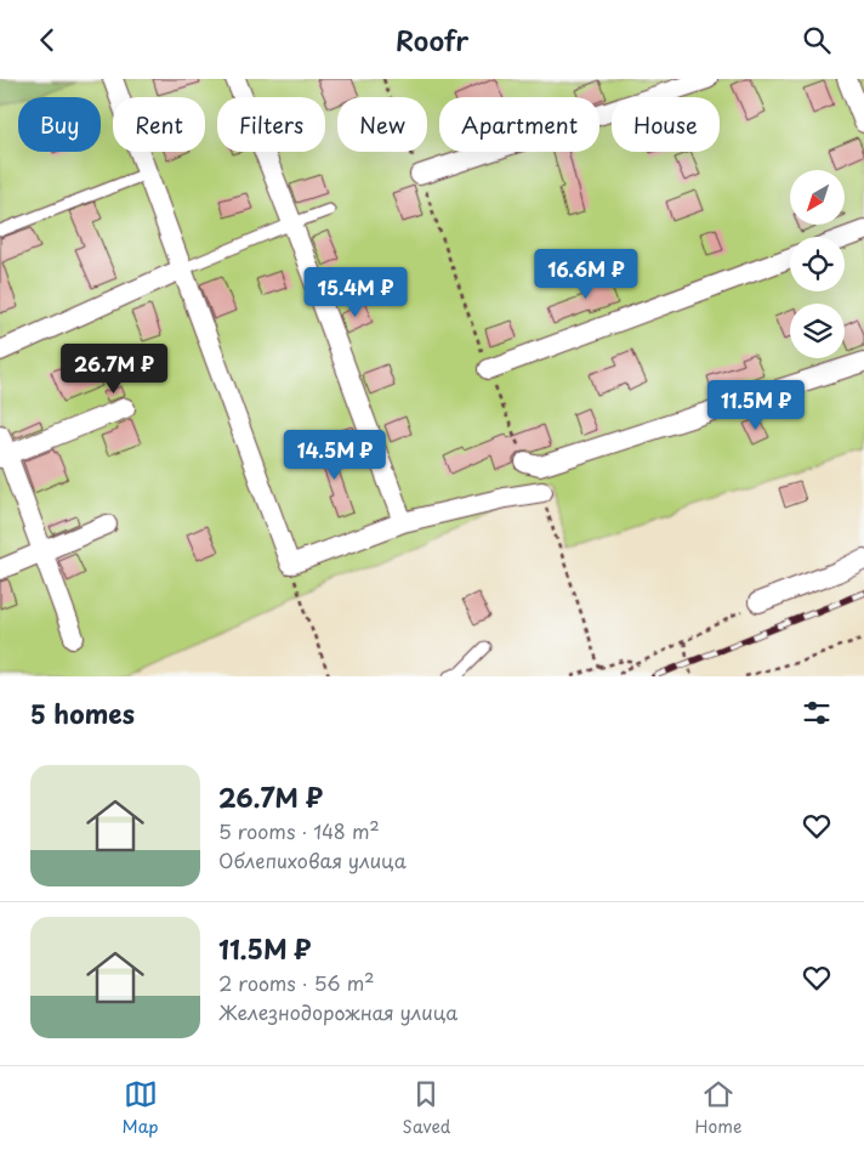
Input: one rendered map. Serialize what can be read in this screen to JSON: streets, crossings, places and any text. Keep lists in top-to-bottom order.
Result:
{
  "north": "bottom left",
  "page": {
    "header": "Roofr",
    "chip": [
      "Buy",
      "Rent",
      "Filters",
      "New",
      "Apartment",
      "House"
    ],
    "price": [
      "16.6M ₽",
      "15.4M ₽",
      "26.7M ₽",
      "11.5M ₽",
      "14.5M ₽"
    ],
    "heading": "5 homes",
    "list": [
      {
        "name": "26.7M ₽",
        "note": "5 rooms · 148 m² · Облепиховая улица"
      },
      {
        "name": "11.5M ₽",
        "note": "2 rooms · 56 m² · Железнодорожная улица"
      }
    ],
    "tabs": ["Map", "Saved", "Home"]
  }
}
